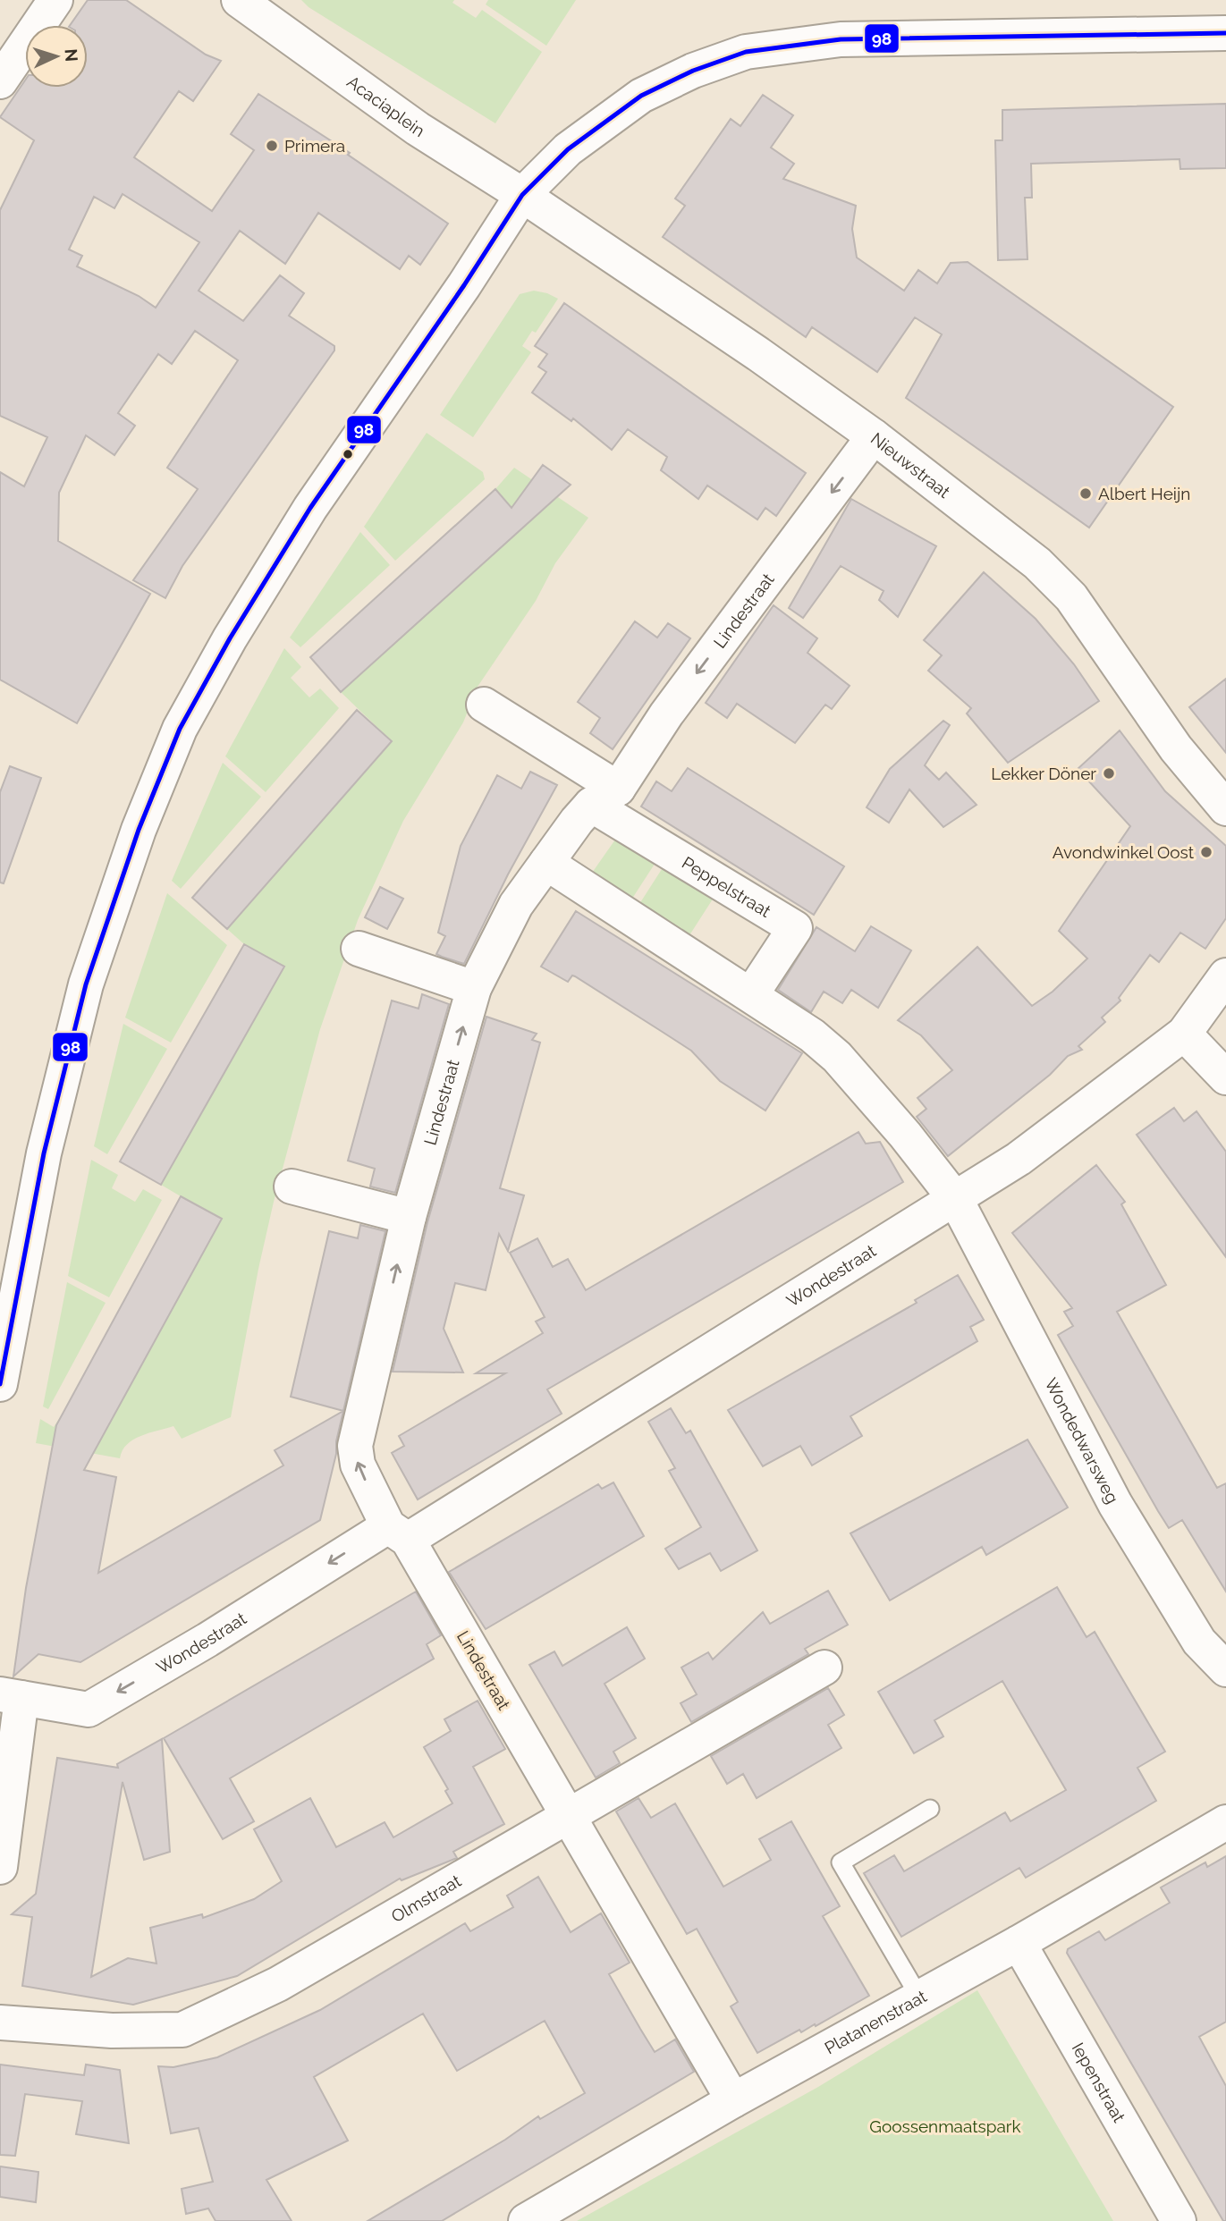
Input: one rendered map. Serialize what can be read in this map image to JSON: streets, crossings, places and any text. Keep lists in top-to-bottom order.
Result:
{
  "streets": {
    "street": [
      "Acaciaplein",
      "Nieuwstraat",
      "Lindestraat",
      "Peppelstraat",
      "Wondestraat",
      "Wondedwarsweg",
      "Olmstraat",
      "Platanenstraat",
      "Iepenstraat"
    ]
  },
  "crossings": [
    ["Acaciaplein", "Nieuwstraat"],
    ["Nieuwstraat", "Lindestraat"],
    ["Lindestraat", "Peppelstraat"],
    ["Lindestraat", "Wondestraat"],
    ["Lindestraat", "Olmstraat"],
    ["Lindestraat", "Platanenstraat"],
    ["Wondestraat", "Wondedwarsweg"],
    ["Platanenstraat", "Iepenstraat"]
  ],
  "parks": ["Goossenmaatspark"],
  "places": [
    "Primera",
    "Albert Heijn",
    "Lekker Döner",
    "Avondwinkel Oost"
  ],
  "lines": ["transit line 98"],
  "north": "right"
}
